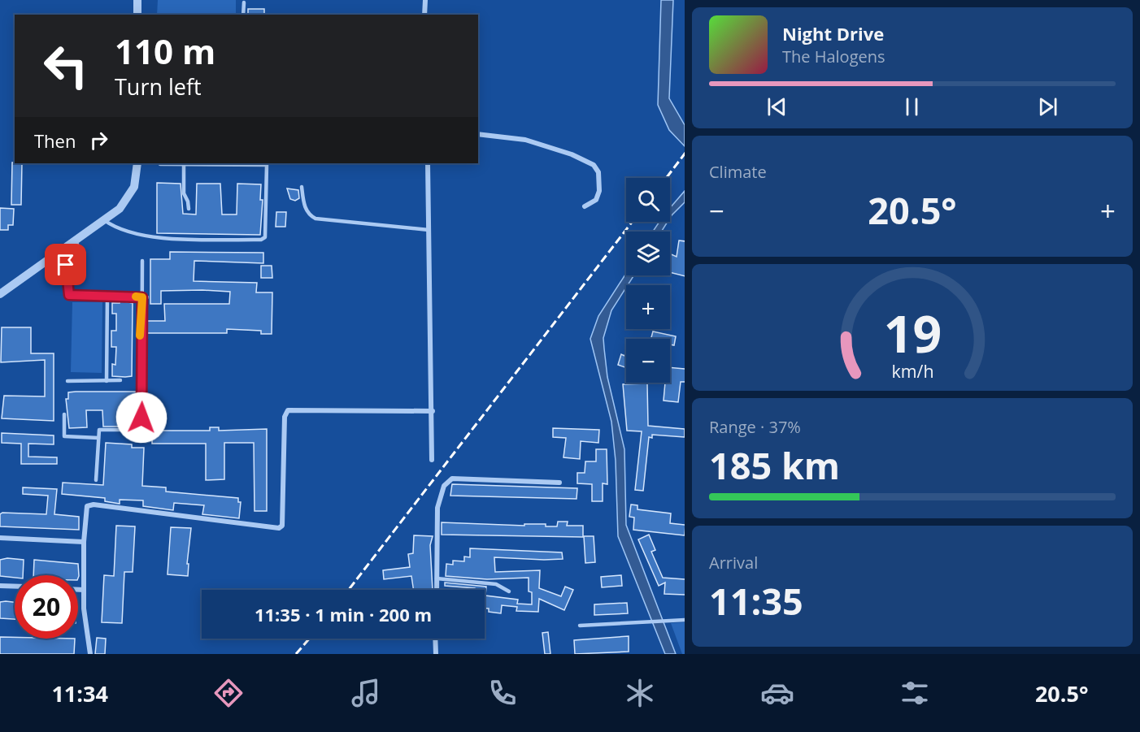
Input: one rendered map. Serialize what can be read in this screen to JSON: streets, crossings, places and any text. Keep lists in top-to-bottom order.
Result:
{
  "page": {
    "turn": ["110 m", "Turn left"],
    "song": ["Night Drive", "The Halogens"],
    "then": "Then",
    "tile": [
      "Climate",
      ["Range · 37%", "185 km"],
      ["Arrival", "11:35"]
    ],
    "map_buttons": ["+", "−"],
    "heat": ["−", "20.5°", "+"],
    "limit": "20",
    "trip": "11:35 · 1 min · 200 m",
    "tabs": ["11:34", "20.5°"],
    "gauge": ["19", "km/h"]
  }
}
